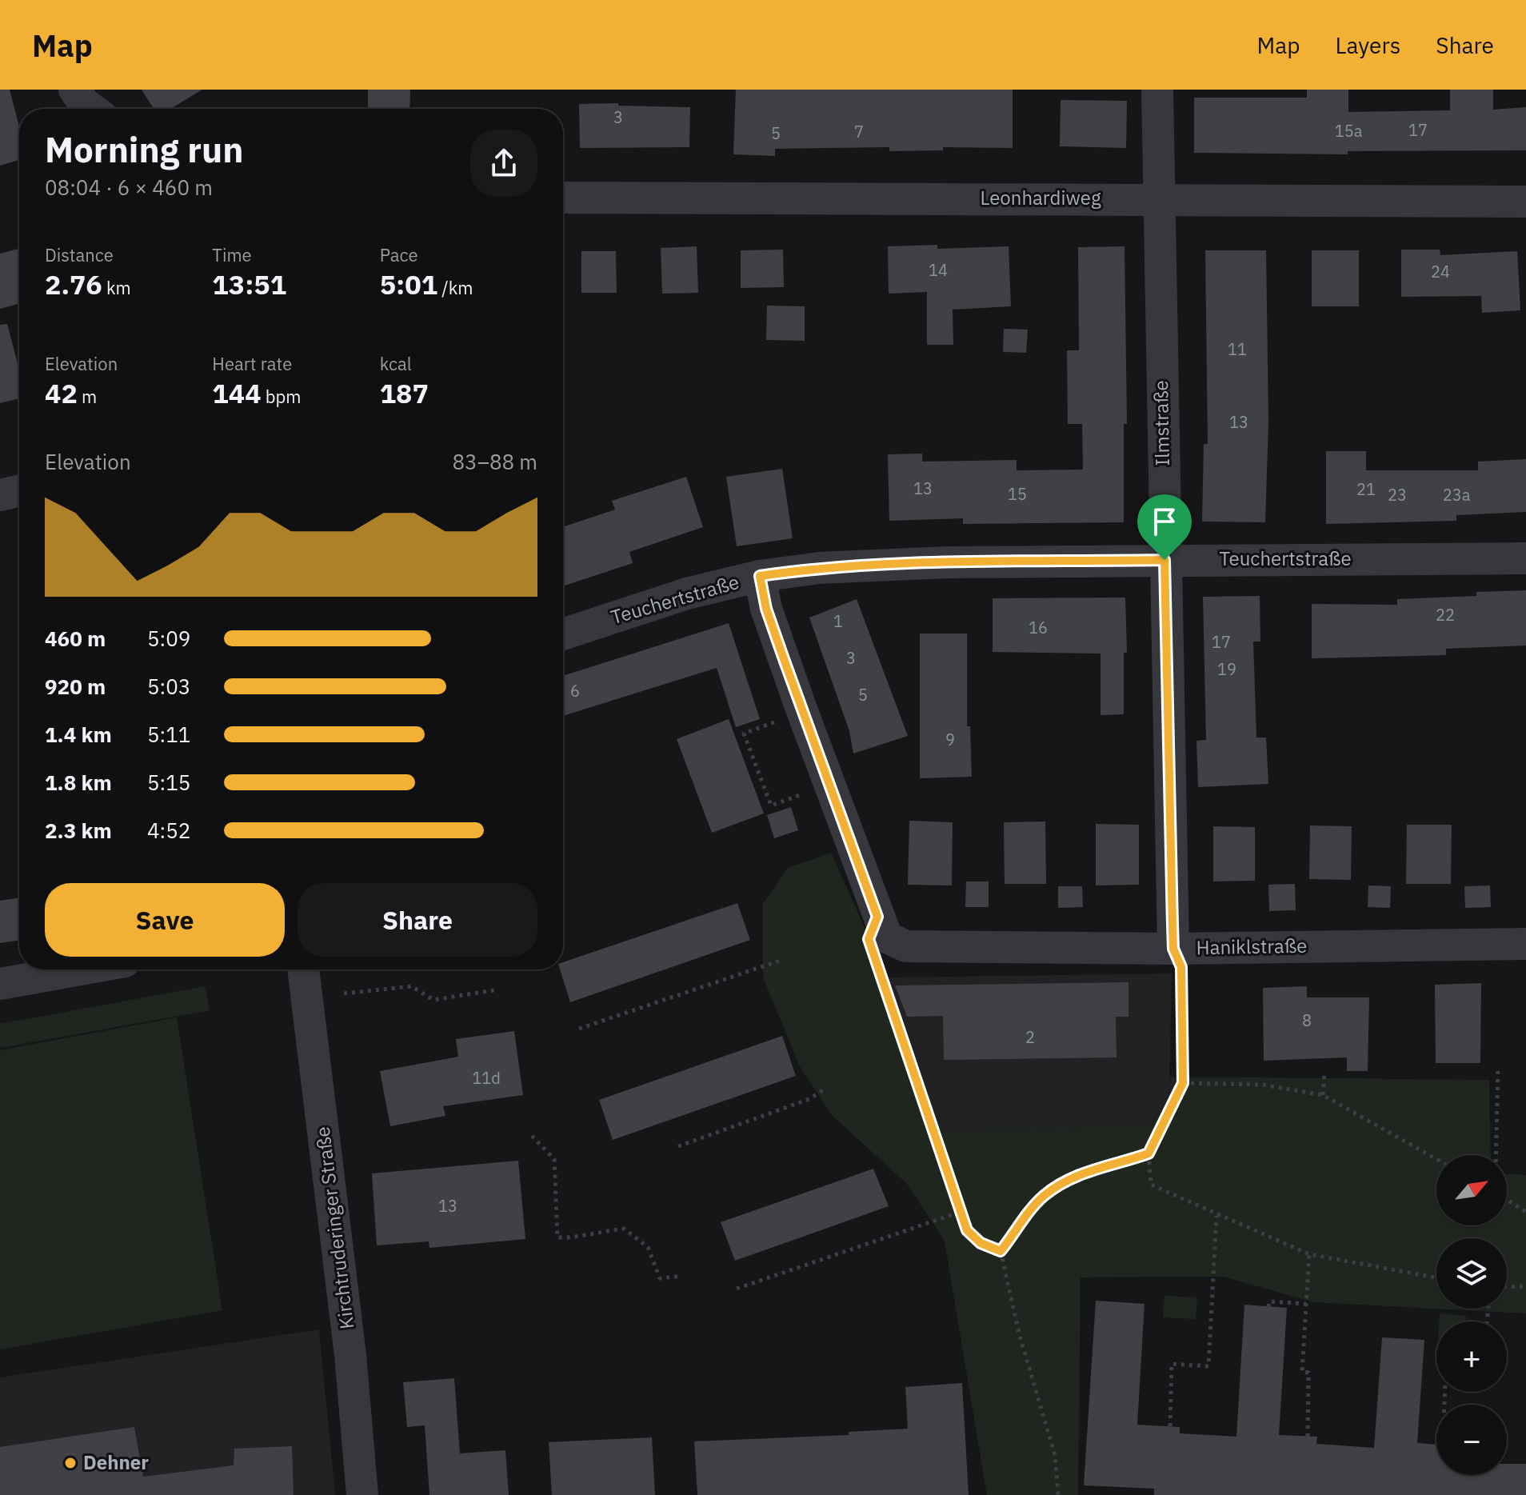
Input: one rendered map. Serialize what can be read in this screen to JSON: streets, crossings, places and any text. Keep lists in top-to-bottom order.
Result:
{
  "streets": {
    "street": [
      "Leonhardiweg",
      "Ilmstraße",
      "Teuchertstraße",
      "Haniklstraße",
      "Kirchtruderinger Straße"
    ]
  },
  "crossings": [
    ["Leonhardiweg", "Ilmstraße"],
    ["Ilmstraße", "Teuchertstraße"],
    ["Ilmstraße", "Haniklstraße"],
    ["Teuchertstraße", "Haniklstraße"]
  ],
  "places": ["Dehner"],
  "house_numbers": [
    "3",
    "17",
    "15a",
    "7",
    "5",
    "14",
    "24",
    "11",
    "13",
    "13",
    "21",
    "15",
    "23",
    "23a",
    "22",
    "1",
    "16",
    "17",
    "3",
    "19",
    "6",
    "5",
    "9",
    "8",
    "2",
    "11d",
    "13"
  ],
  "north": "top right",
  "page": {
    "header": "Map",
    "nav": ["Map", "Layers", "Share"],
    "heading": ["Morning run", "08:04 · 6 × 460 m"],
    "stats": [
      ["Distance", "2.76 km"],
      ["Time", "13:51"],
      ["Pace", "5:01 /km"],
      ["Elevation", "42 m"],
      ["Heart rate", "144 bpm"],
      ["kcal", "187"]
    ],
    "chart": ["Elevation", "83–88 m"],
    "list": [
      {
        "name": "460 m",
        "note": "5:09"
      },
      {
        "name": "920 m",
        "note": "5:03"
      },
      {
        "name": "1.4 km",
        "note": "5:11"
      },
      {
        "name": "1.8 km",
        "note": "5:15"
      },
      {
        "name": "2.3 km",
        "note": "4:52"
      }
    ],
    "buttons": ["Save", "Share"],
    "map_buttons": ["+", "−"]
  }
}
